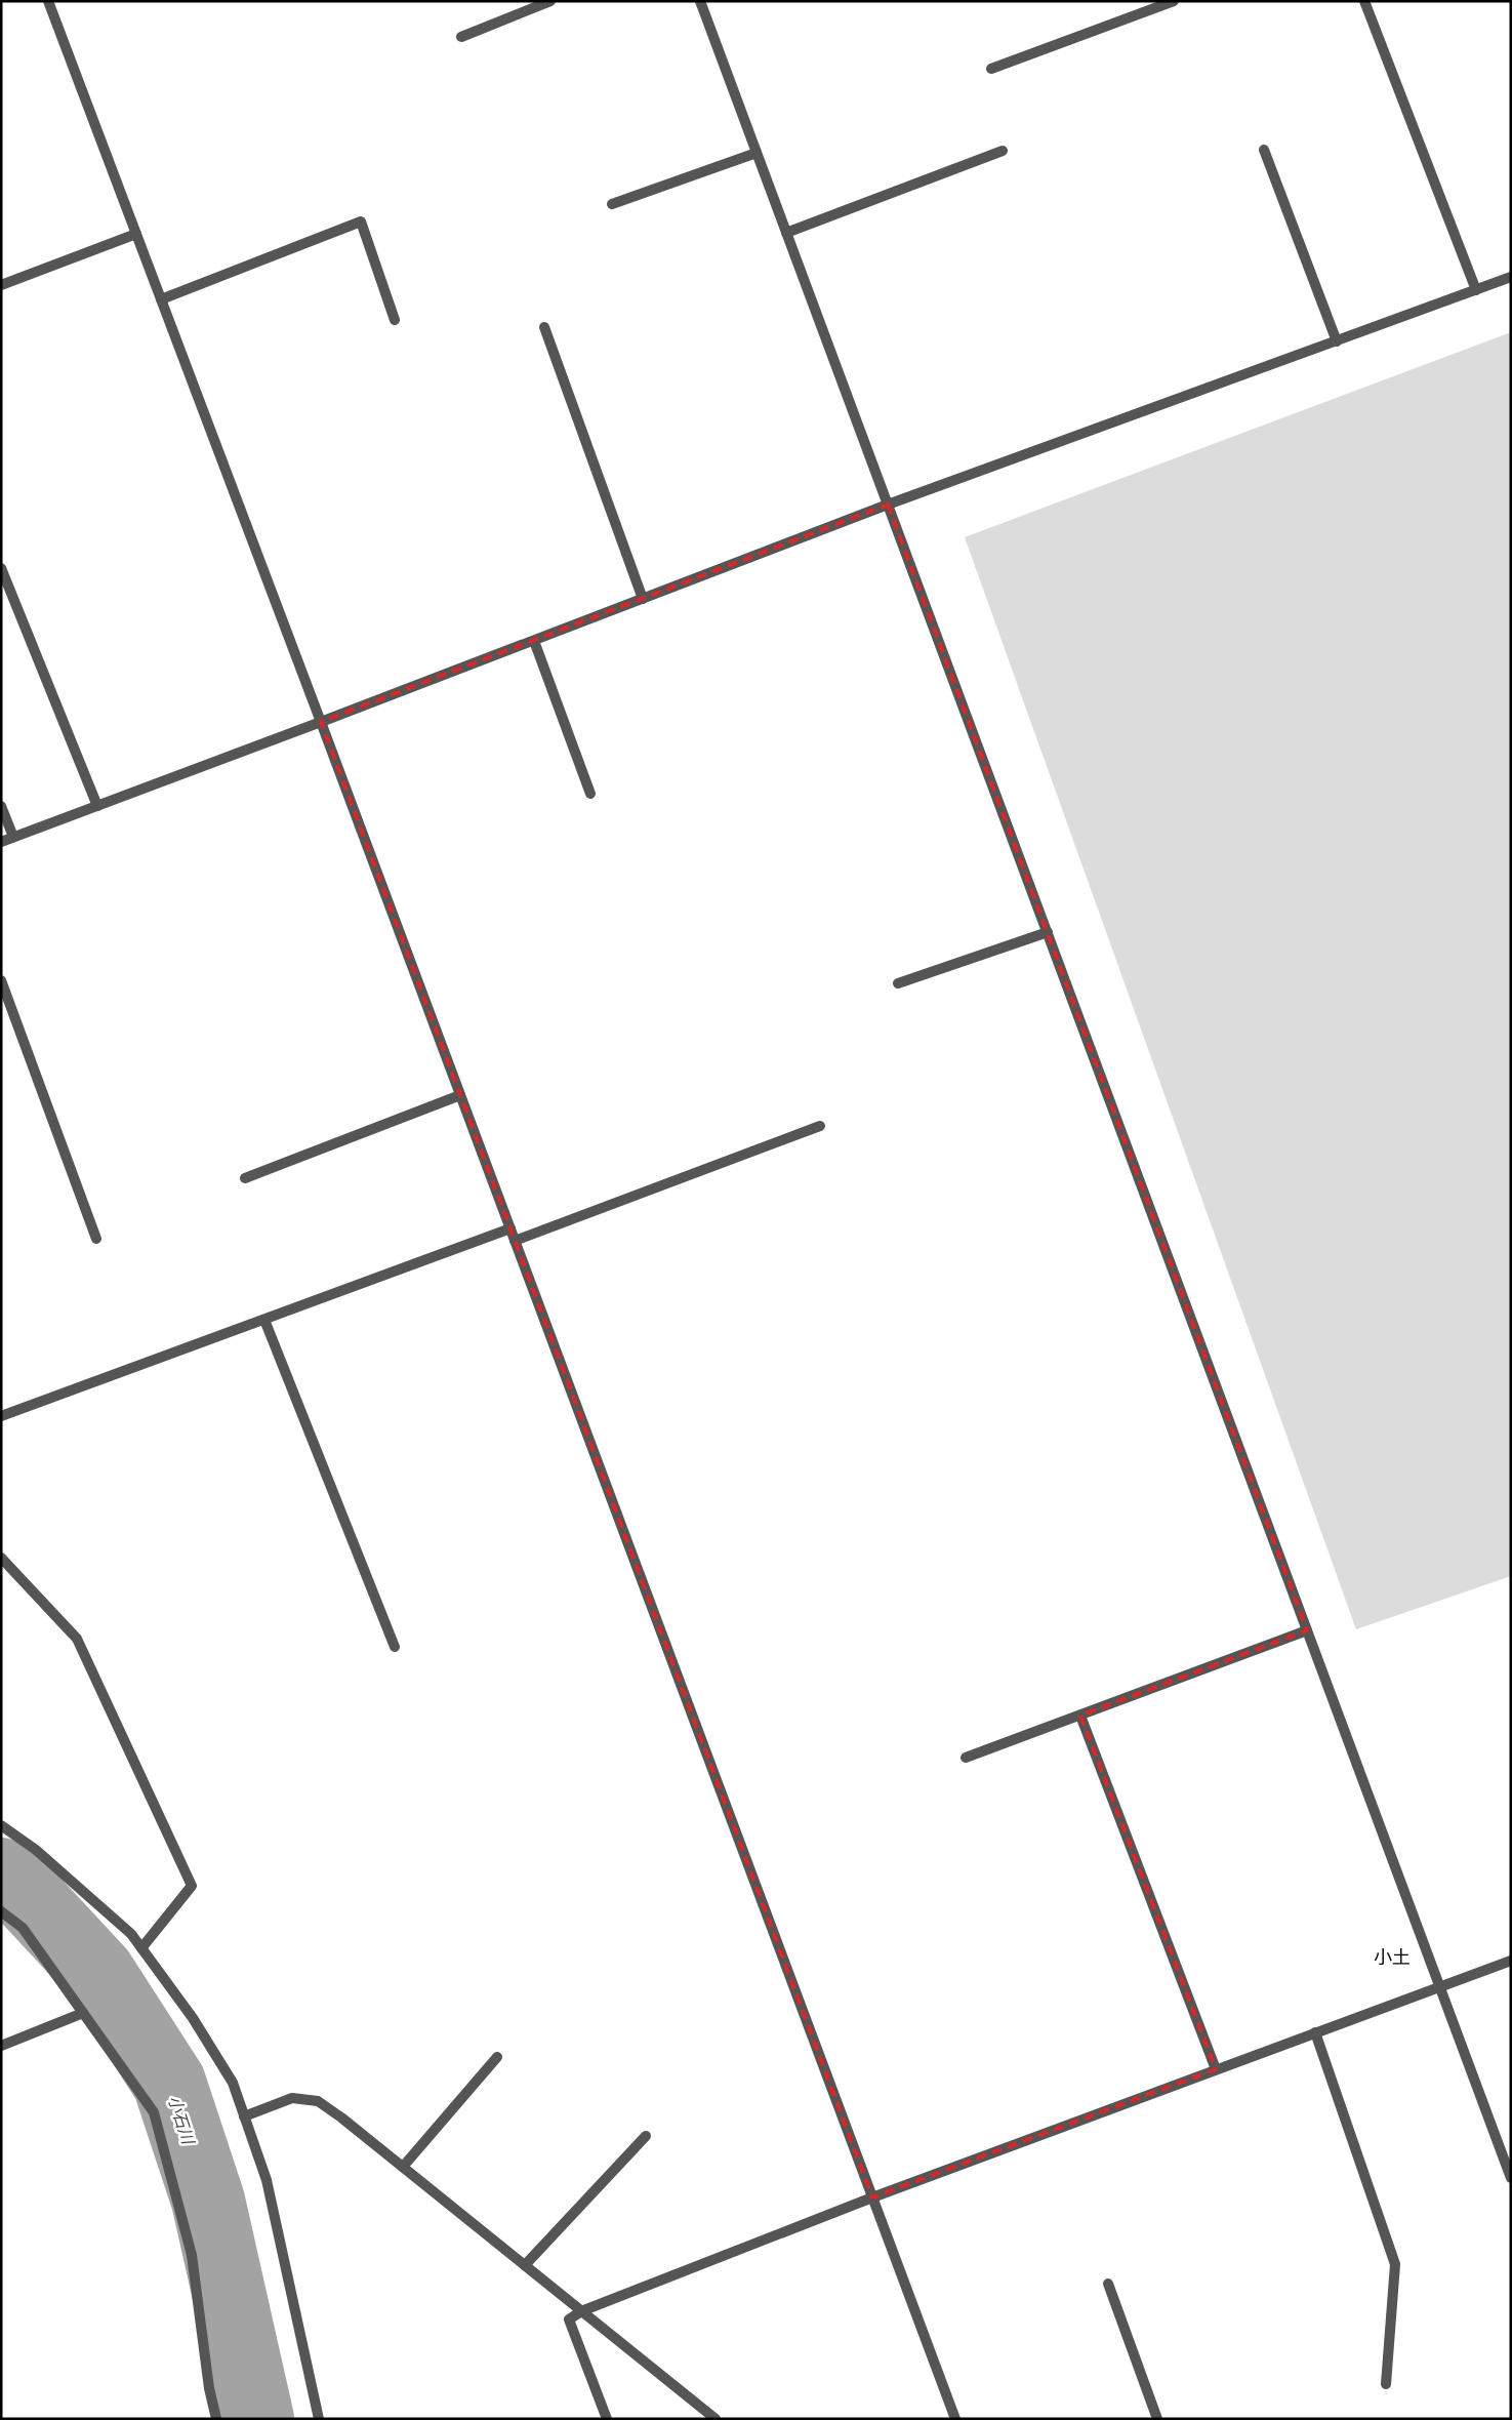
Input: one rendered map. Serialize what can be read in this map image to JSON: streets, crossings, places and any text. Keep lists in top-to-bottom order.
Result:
{
  "districts": ["小土"],
  "water": ["小石川"]
}
